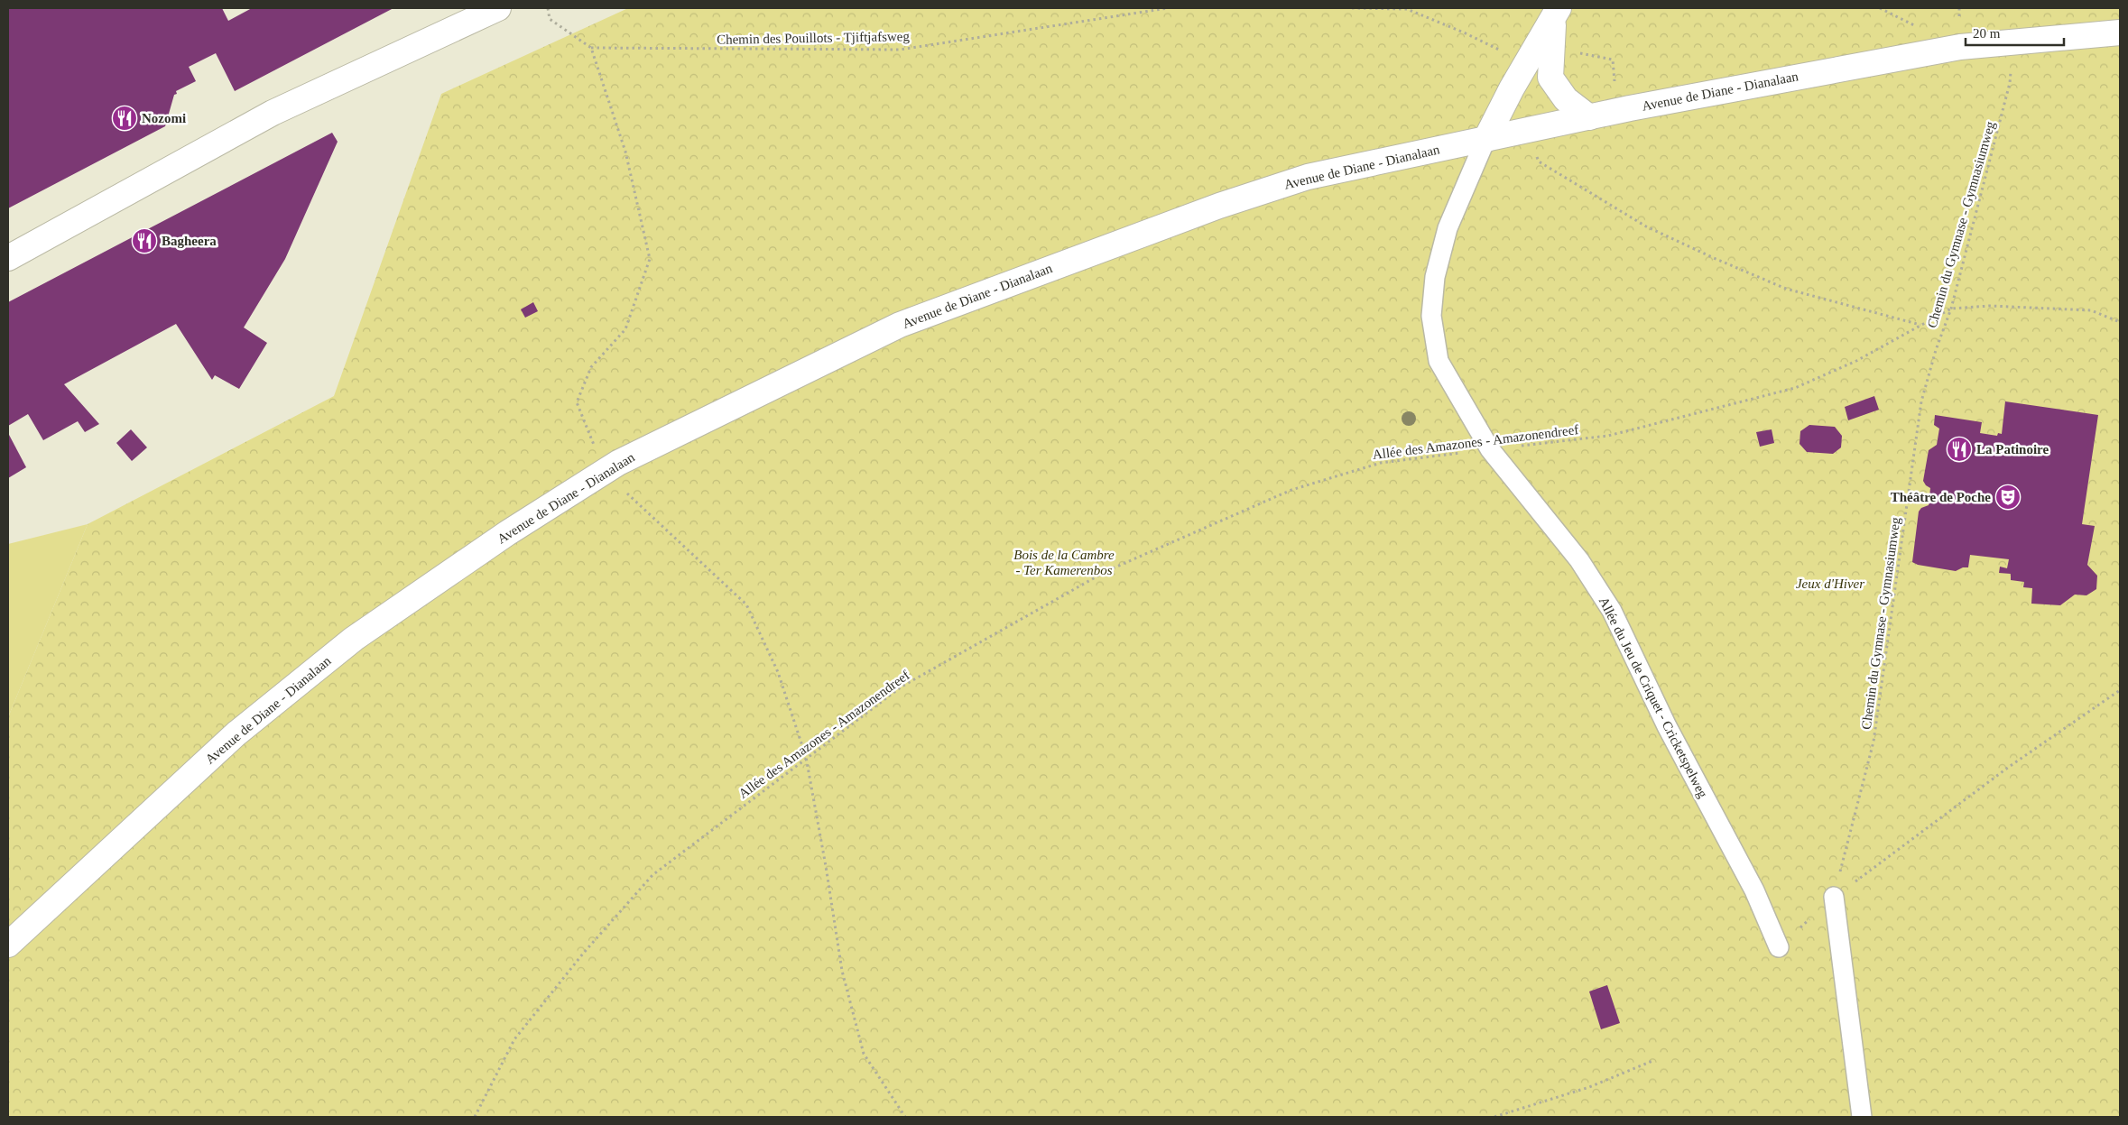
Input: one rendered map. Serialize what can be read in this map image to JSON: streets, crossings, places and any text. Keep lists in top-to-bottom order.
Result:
{
  "streets": {
    "street": ["Avenue de Diane - Dianalaan"],
    "lane": ["Allée du Jeu de Criquet - Cricketspelweg"],
    "path": ["Chemin des Pouillots - Tjiftjafsweg", "Chemin du Gymnase - Gymnasiumweg", "Allée des Amazones - Amazonendreef"]
  },
  "crossings": [
    ["Avenue de Diane - Dianalaan", "Chemin du Gymnase - Gymnasiumweg"],
    ["Avenue de Diane - Dianalaan", "Allée du Jeu de Criquet - Cricketspelweg"],
    ["Chemin du Gymnase - Gymnasiumweg", "Allée des Amazones - Amazonendreef"],
    ["Allée des Amazones - Amazonendreef", "Allée du Jeu de Criquet - Cricketspelweg"]
  ],
  "parks": ["Bois de la Cambre - Ter Kamerenbos", "Jeux d'Hiver"],
  "places": {
    "restaurant": ["Nozomi", "Bagheera", "La Patinoire"],
    "theatre": ["Théâtre de Poche"]
  },
  "scale_bar": "20 m"
}
